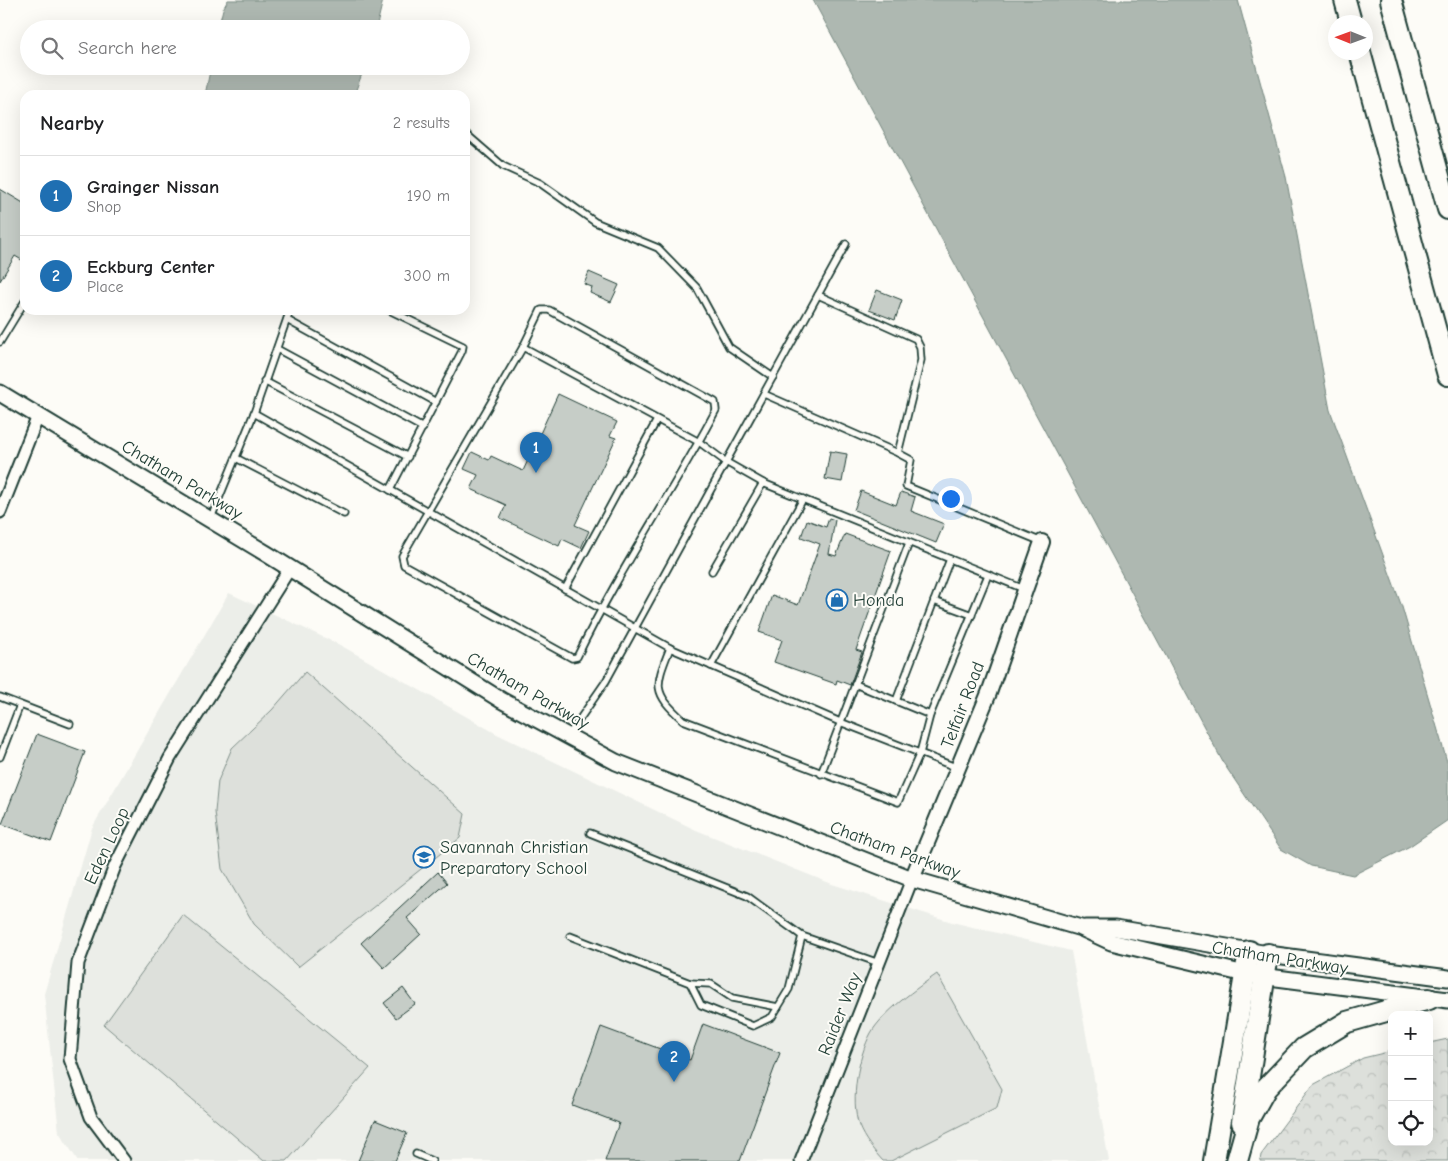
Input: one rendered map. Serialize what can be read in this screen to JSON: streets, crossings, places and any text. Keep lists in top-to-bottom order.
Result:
{
  "streets": {
    "main road": ["Chatham Parkway"],
    "street": ["Telfair Road", "Eden Loop", "Raider Way"]
  },
  "crossings": [
    ["Chatham Parkway", "Telfair Road"],
    ["Chatham Parkway", "Eden Loop"],
    ["Chatham Parkway", "Raider Way"],
    ["Telfair Road", "Raider Way"]
  ],
  "places": {
    "shop": ["Honda"],
    "school or university": ["Savannah Christian Preparatory School"]
  },
  "north": "left",
  "page": {
    "search": "Search here",
    "heading": ["Nearby", "2 results"],
    "list": [
      {
        "mark": "1",
        "name": "Grainger Nissan",
        "note": "Shop",
        "value": "190 m"
      },
      {
        "mark": "2",
        "name": "Eckburg Center",
        "note": "Place",
        "value": "300 m"
      }
    ],
    "pins": ["1", "2"],
    "map_buttons": ["+", "−"]
  }
}
